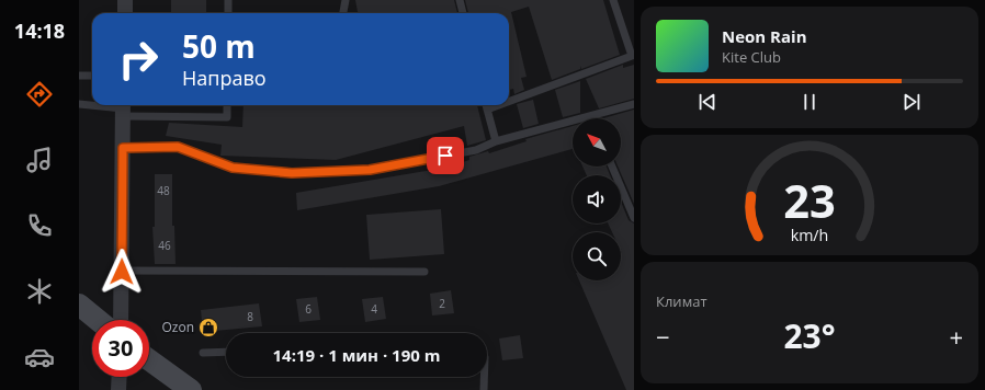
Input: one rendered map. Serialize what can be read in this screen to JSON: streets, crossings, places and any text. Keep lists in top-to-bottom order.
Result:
{
  "places": {
    "shop": ["Ozon"]
  },
  "house_numbers": [
    "48",
    "46",
    "2",
    "6",
    "4",
    "8"
  ],
  "north": "top left",
  "page": {
    "tabs": "14:18",
    "turn": ["50 m", "Направо"],
    "song": ["Neon Rain", "Kite Club"],
    "tile": "Климат",
    "heat": ["−", "23°", "+"],
    "limit": "30",
    "trip": "14:19 · 1 мин · 190 m",
    "gauge": ["23", "km/h"]
  }
}
